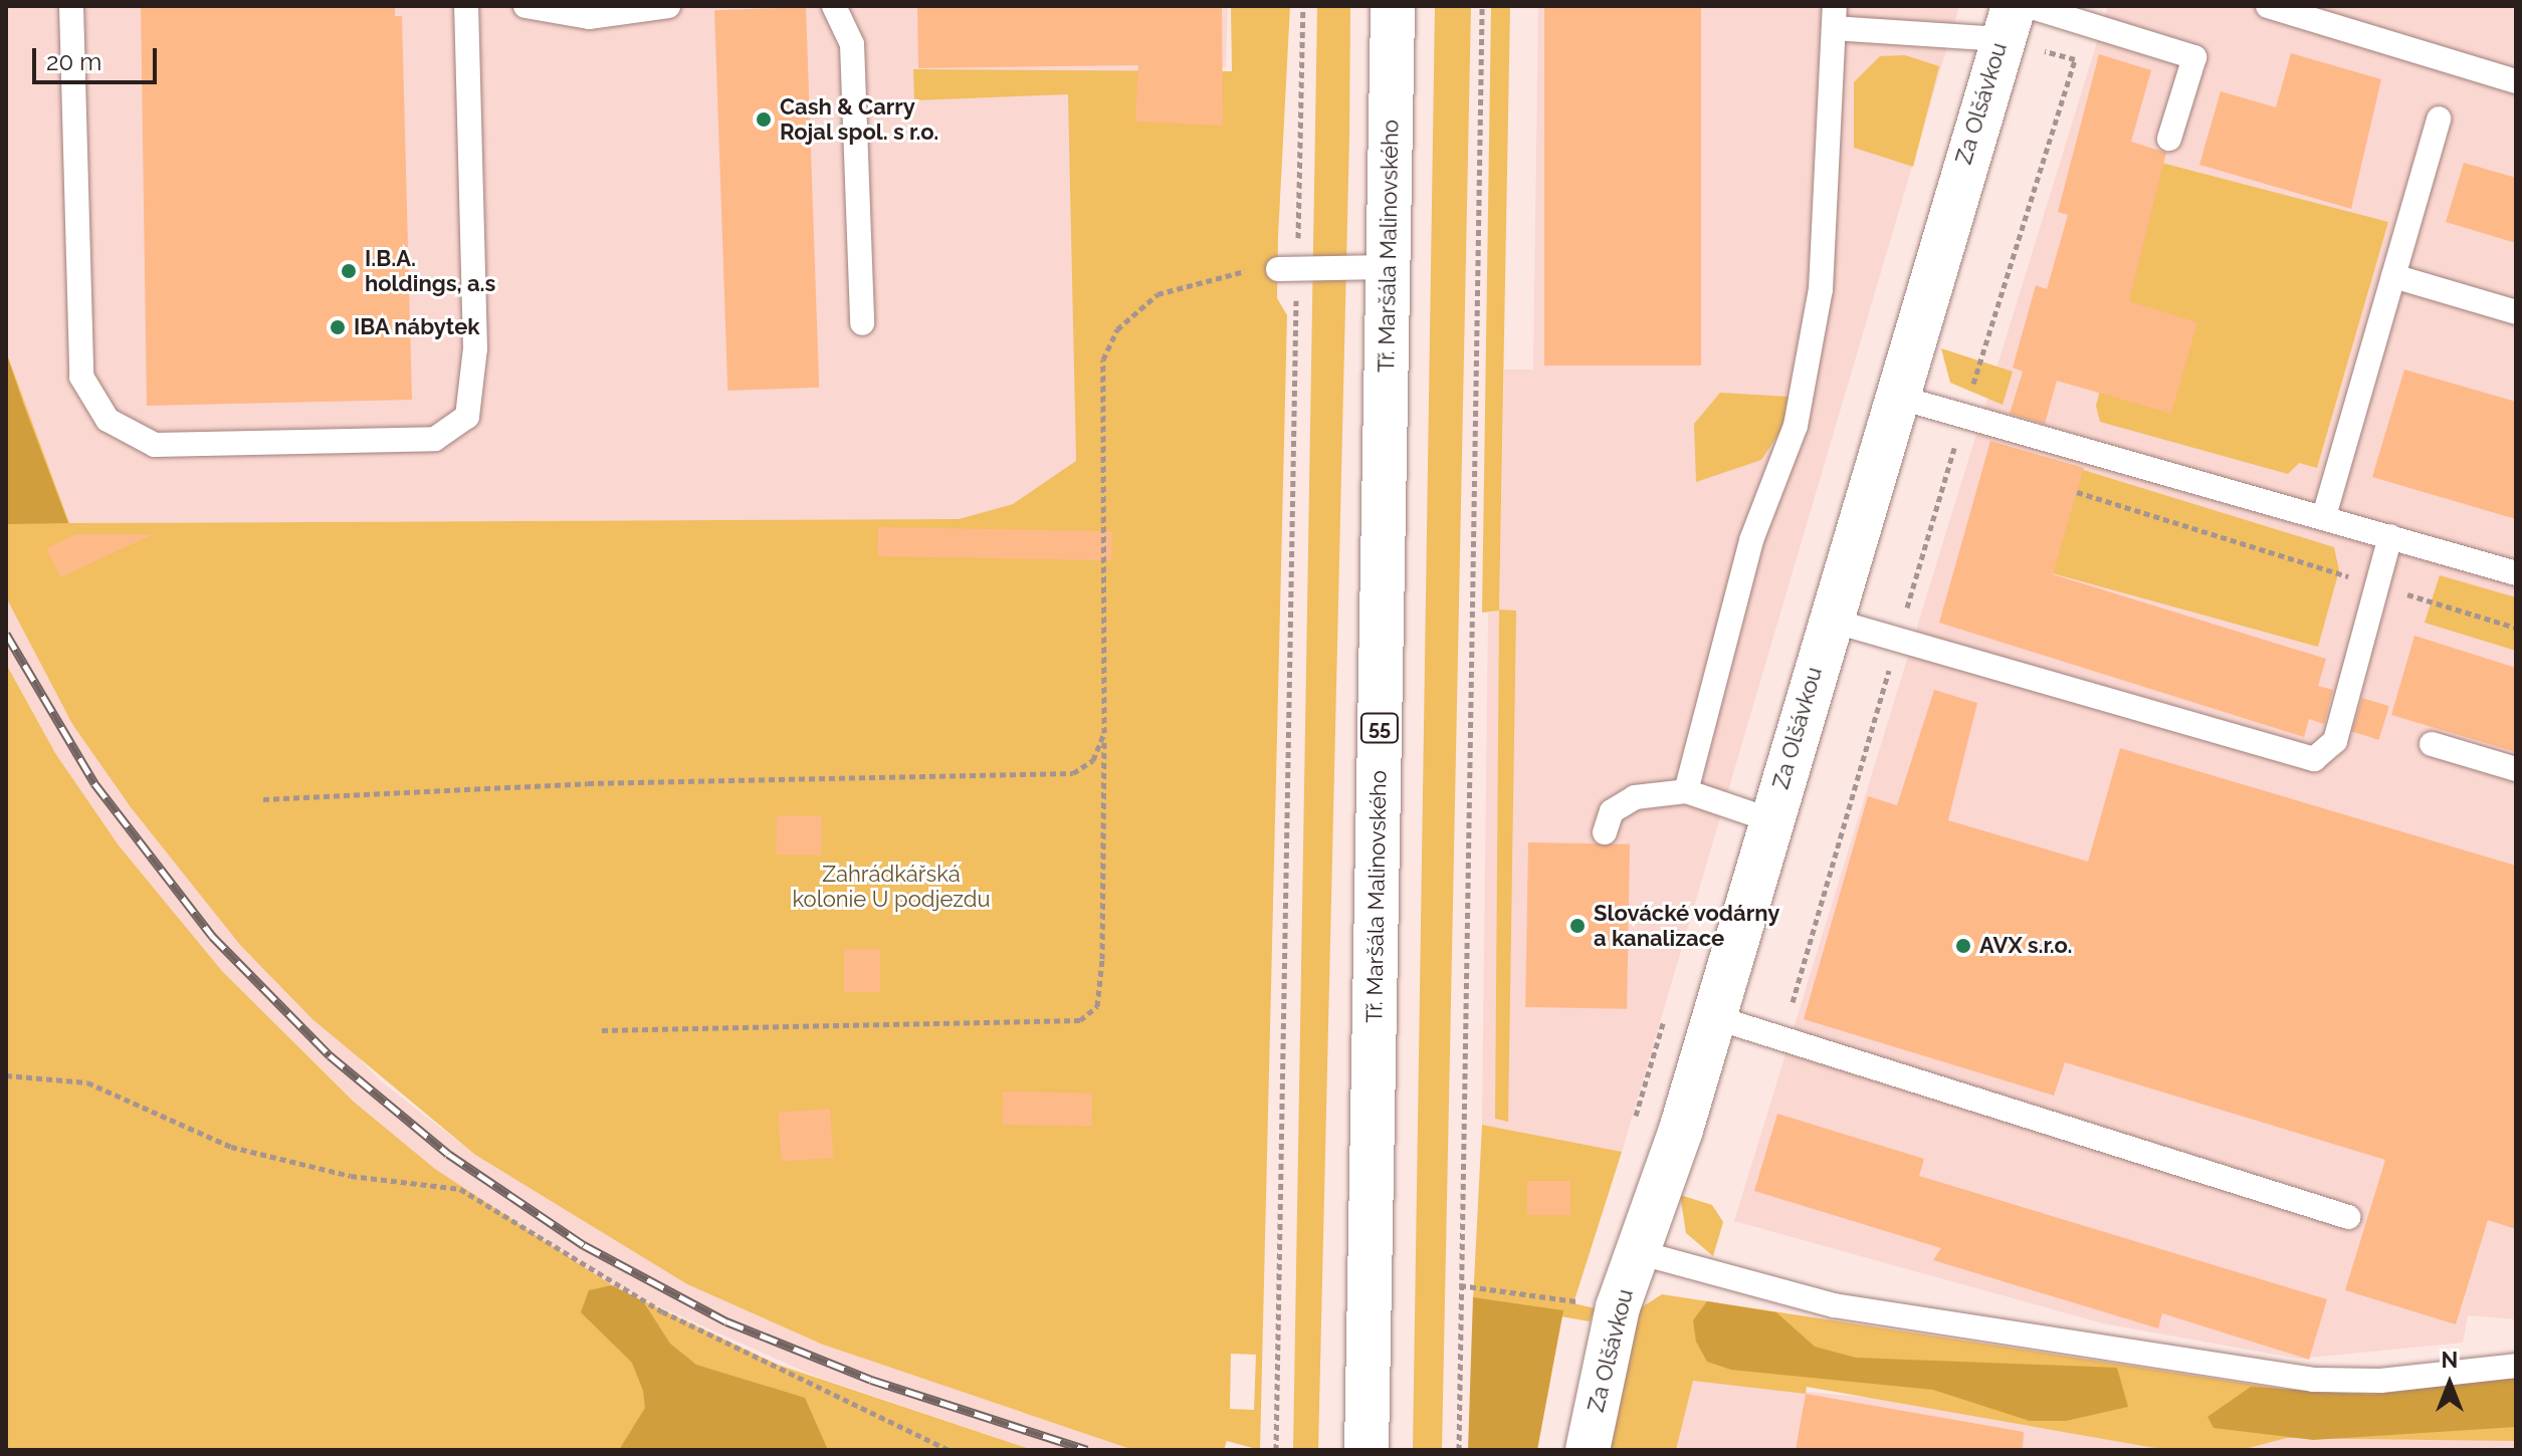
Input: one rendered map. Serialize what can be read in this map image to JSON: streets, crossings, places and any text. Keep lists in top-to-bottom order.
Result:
{
  "streets": {
    "street": ["Za Olšávkou", "Tř. Maršála Malinovského", "55"]
  },
  "parks": ["Zahrádkářská kolonie U podjezdu"],
  "places": [
    "Cash & Carry Rojal spol. s r.o.",
    "I.B.A. holdings, a.s",
    "IBA nábytek",
    "Slovácké vodárny a kanalizace",
    "AVX s.r.o."
  ],
  "scale_bar": "20 m",
  "north": "top"
}
